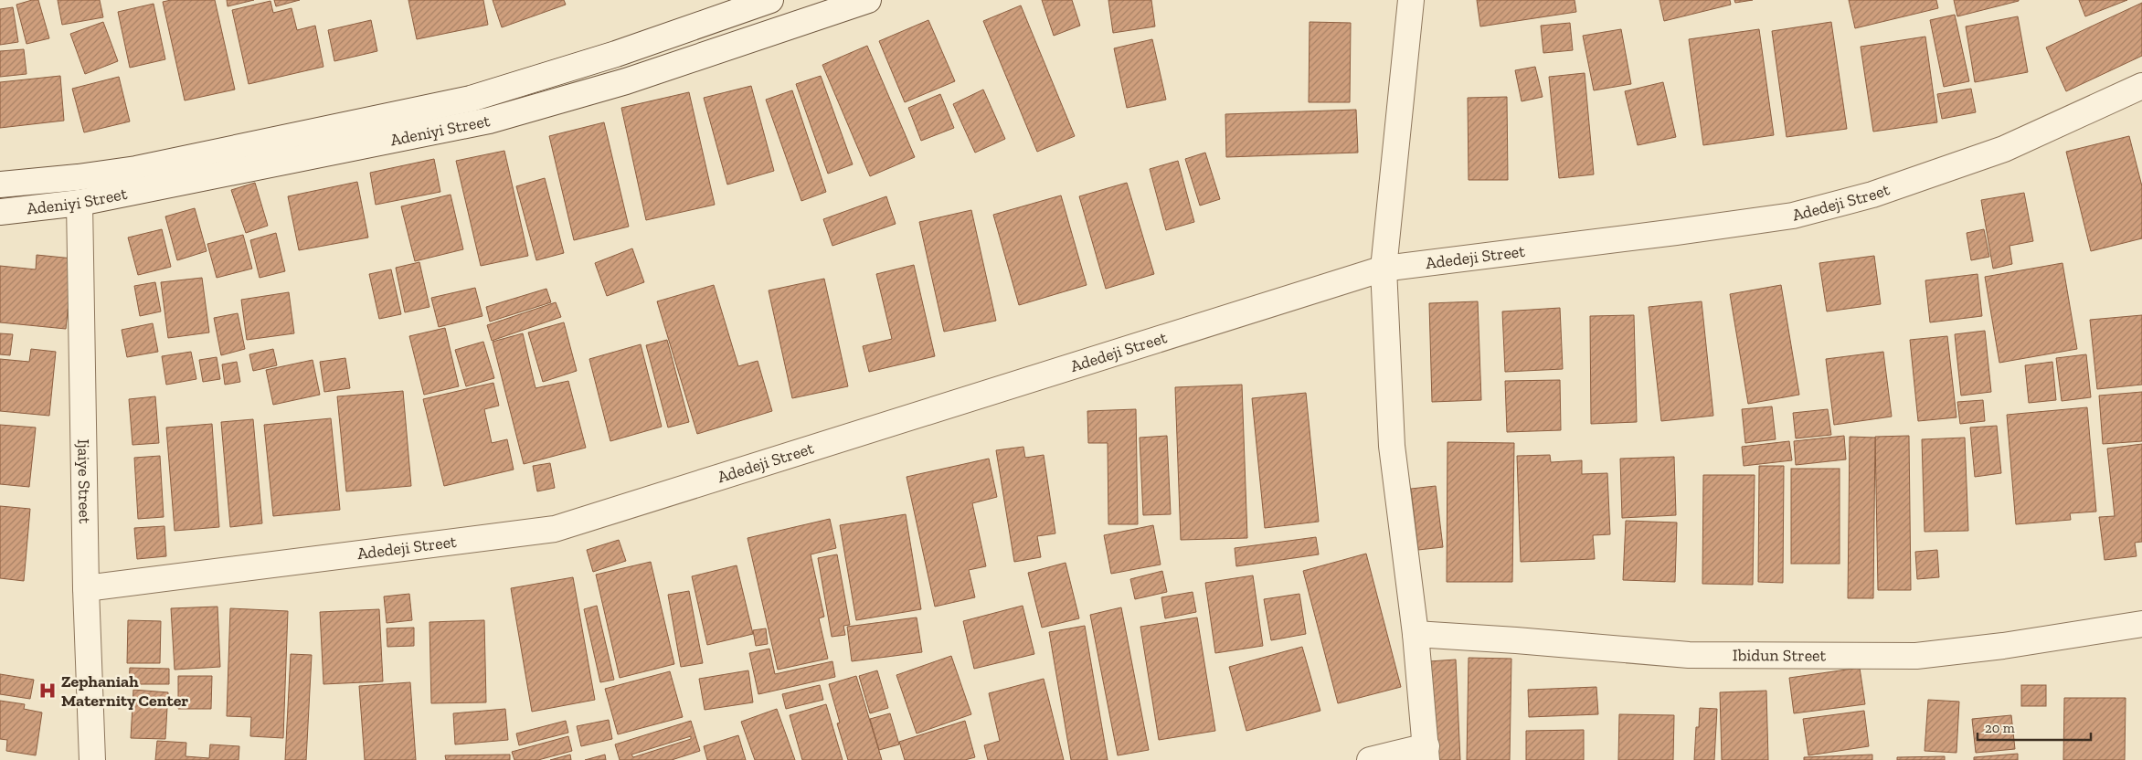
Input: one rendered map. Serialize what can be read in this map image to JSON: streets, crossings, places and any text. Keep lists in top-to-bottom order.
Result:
{
  "streets": {
    "street": [
      "Adeniyi Street",
      "Adedeji Street",
      "Ijaiye Street",
      "Ibidun Street"
    ]
  },
  "crossings": [
    ["Adeniyi Street", "Ijaiye Street"],
    ["Adedeji Street", "Ijaiye Street"]
  ],
  "places": {
    "hospital": ["Zephaniah Maternity Center"]
  },
  "scale_bar": "20 m"
}
